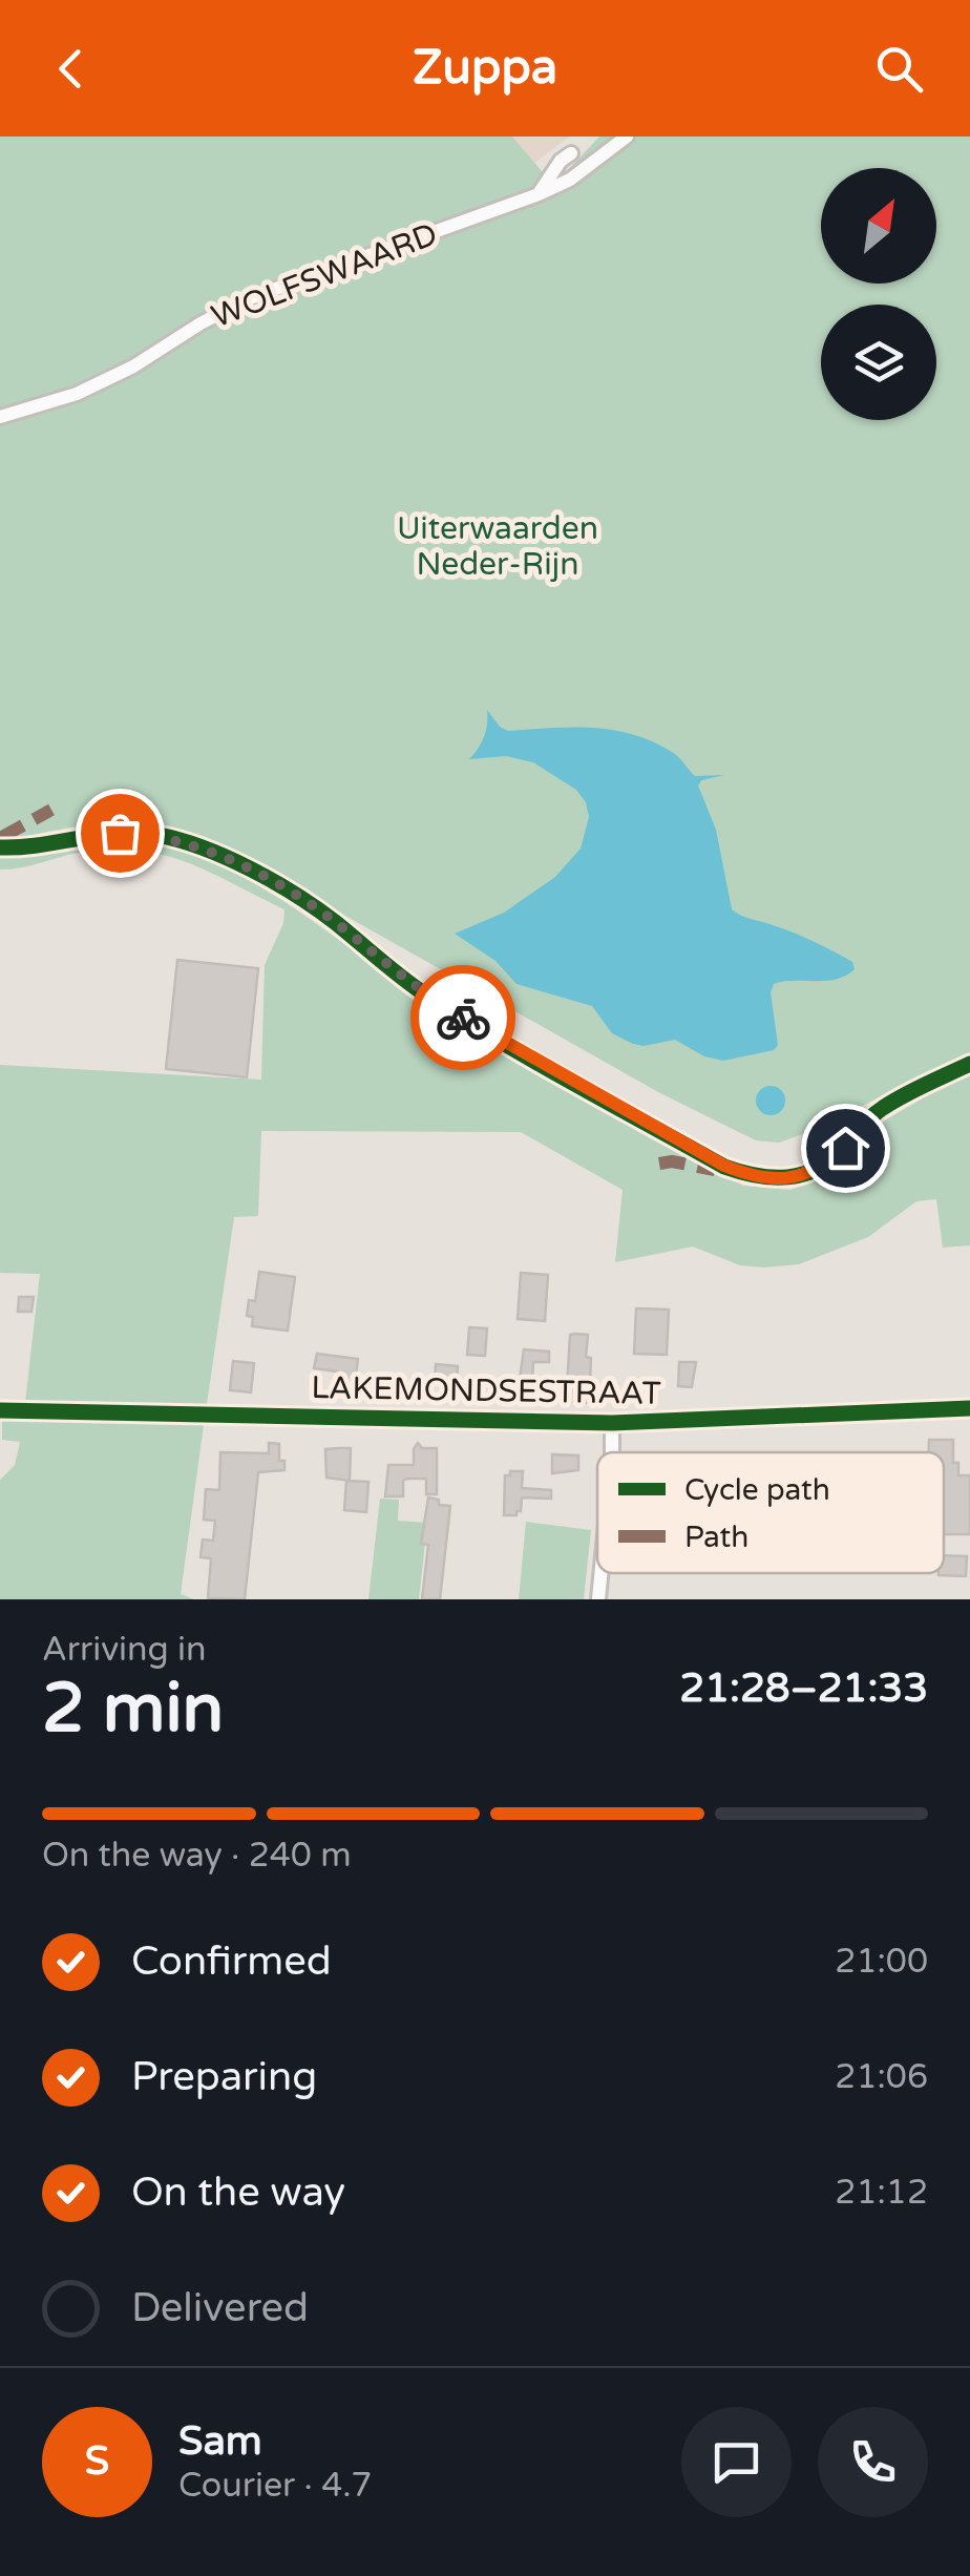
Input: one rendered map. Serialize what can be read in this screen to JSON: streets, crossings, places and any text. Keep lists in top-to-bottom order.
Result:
{
  "streets": {
    "street": ["WOLFSWAARD", "LAKEMONDSESTRAAT"]
  },
  "parks": ["Uiterwaarden Neder-Rijn"],
  "legend": ["Cycle path", "Path"],
  "north": "top right",
  "page": {
    "header": "Zuppa",
    "heading": ["2 min", "Arriving in", "21:28–21:33"],
    "panel": ["Sam", "Courier · 4.7"],
    "bar": "On the way · 240 m",
    "list": [
      ["Confirmed", "21:00"],
      ["Preparing", "21:06"],
      ["On the way", "21:12"],
      "Delivered"
    ],
    "round": "S"
  }
}
